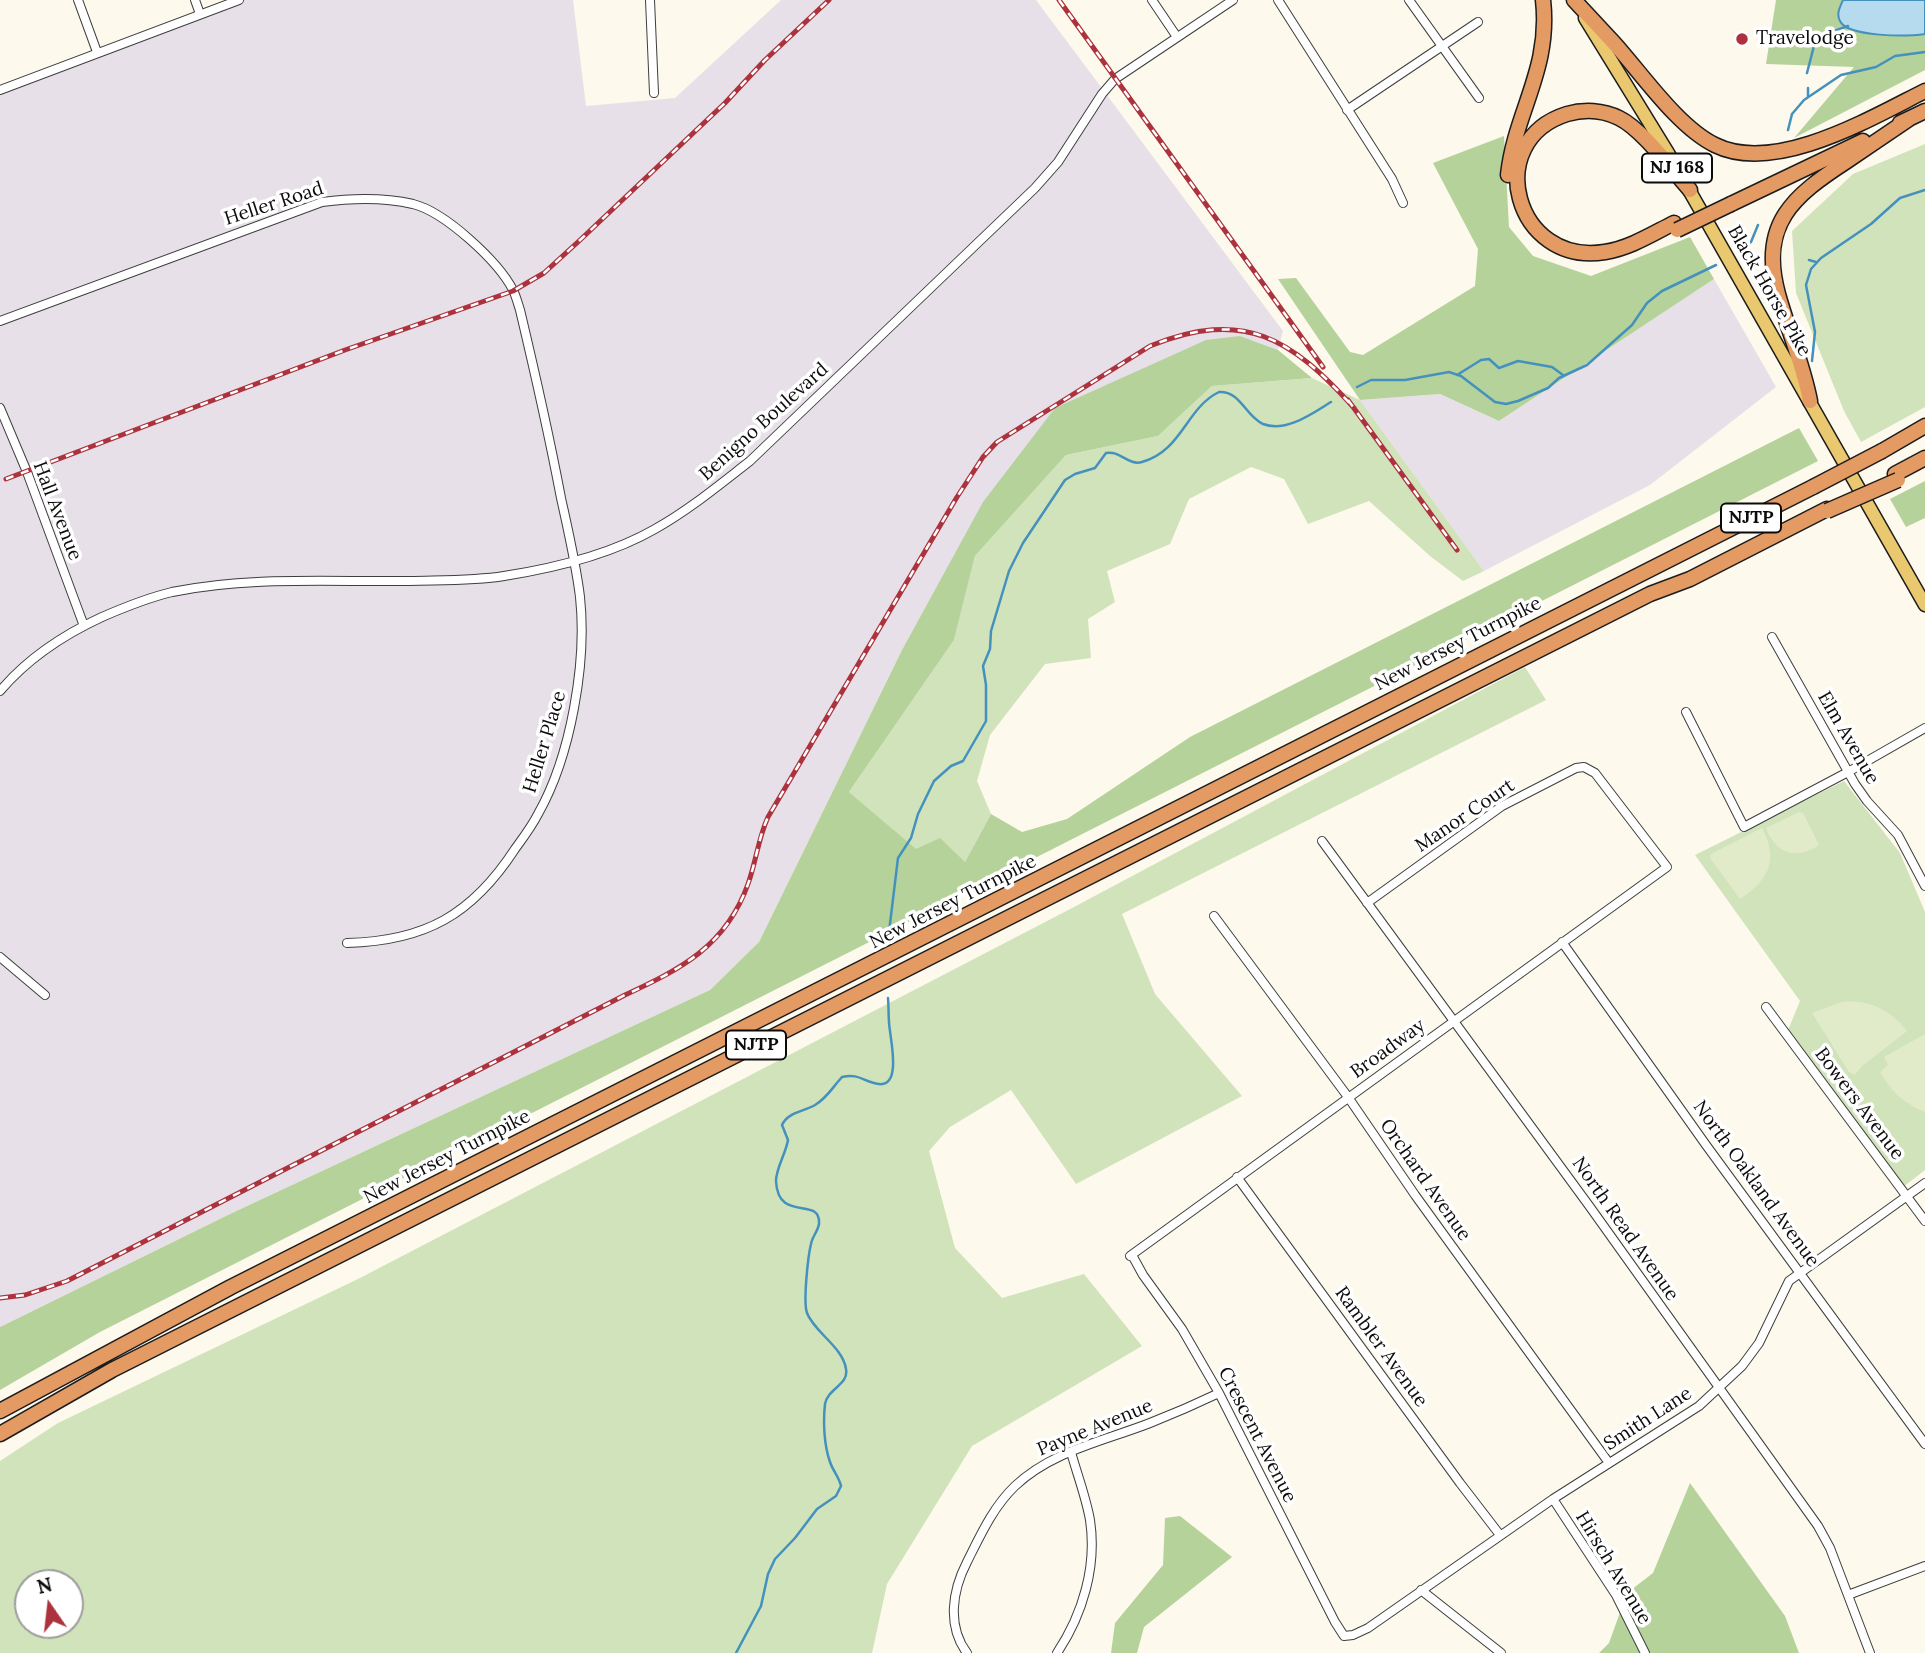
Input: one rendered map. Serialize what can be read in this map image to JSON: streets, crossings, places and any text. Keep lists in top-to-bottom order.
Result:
{
  "streets": {
    "highway": ["NJTP", "New Jersey Turnpike"],
    "main road": ["NJ 168", "Black Horse Pike"],
    "street": [
      "Heller Road",
      "Benigno Boulevard",
      "Hall Avenue",
      "Elm Avenue",
      "Heller Place",
      "Manor Court",
      "Broadway",
      "Bowers Avenue",
      "Orchard Avenue",
      "North Oakland Avenue",
      "North Read Avenue",
      "Rambler Avenue",
      "Smith Lane",
      "Payne Avenue",
      "Crescent Avenue",
      "Hirsch Avenue"
    ]
  },
  "crossings": [
    ["Heller Road", "Benigno Boulevard"],
    ["Heller Road", "Heller Place"],
    ["Benigno Boulevard", "Hall Avenue"],
    ["Benigno Boulevard", "Heller Place"],
    ["Manor Court", "Broadway"],
    ["Manor Court", "North Read Avenue"],
    ["Broadway", "Orchard Avenue"],
    ["Broadway", "North Oakland Avenue"],
    ["Broadway", "North Read Avenue"],
    ["Broadway", "Rambler Avenue"],
    ["Broadway", "Crescent Avenue"],
    ["Bowers Avenue", "Smith Lane"],
    ["Orchard Avenue", "Smith Lane"],
    ["North Oakland Avenue", "Smith Lane"],
    ["North Read Avenue", "Smith Lane"],
    ["Rambler Avenue", "Smith Lane"],
    ["Smith Lane", "Crescent Avenue"],
    ["Smith Lane", "Hirsch Avenue"],
    ["Payne Avenue", "Crescent Avenue"]
  ],
  "places": ["Travelodge"],
  "north": "top"
}
